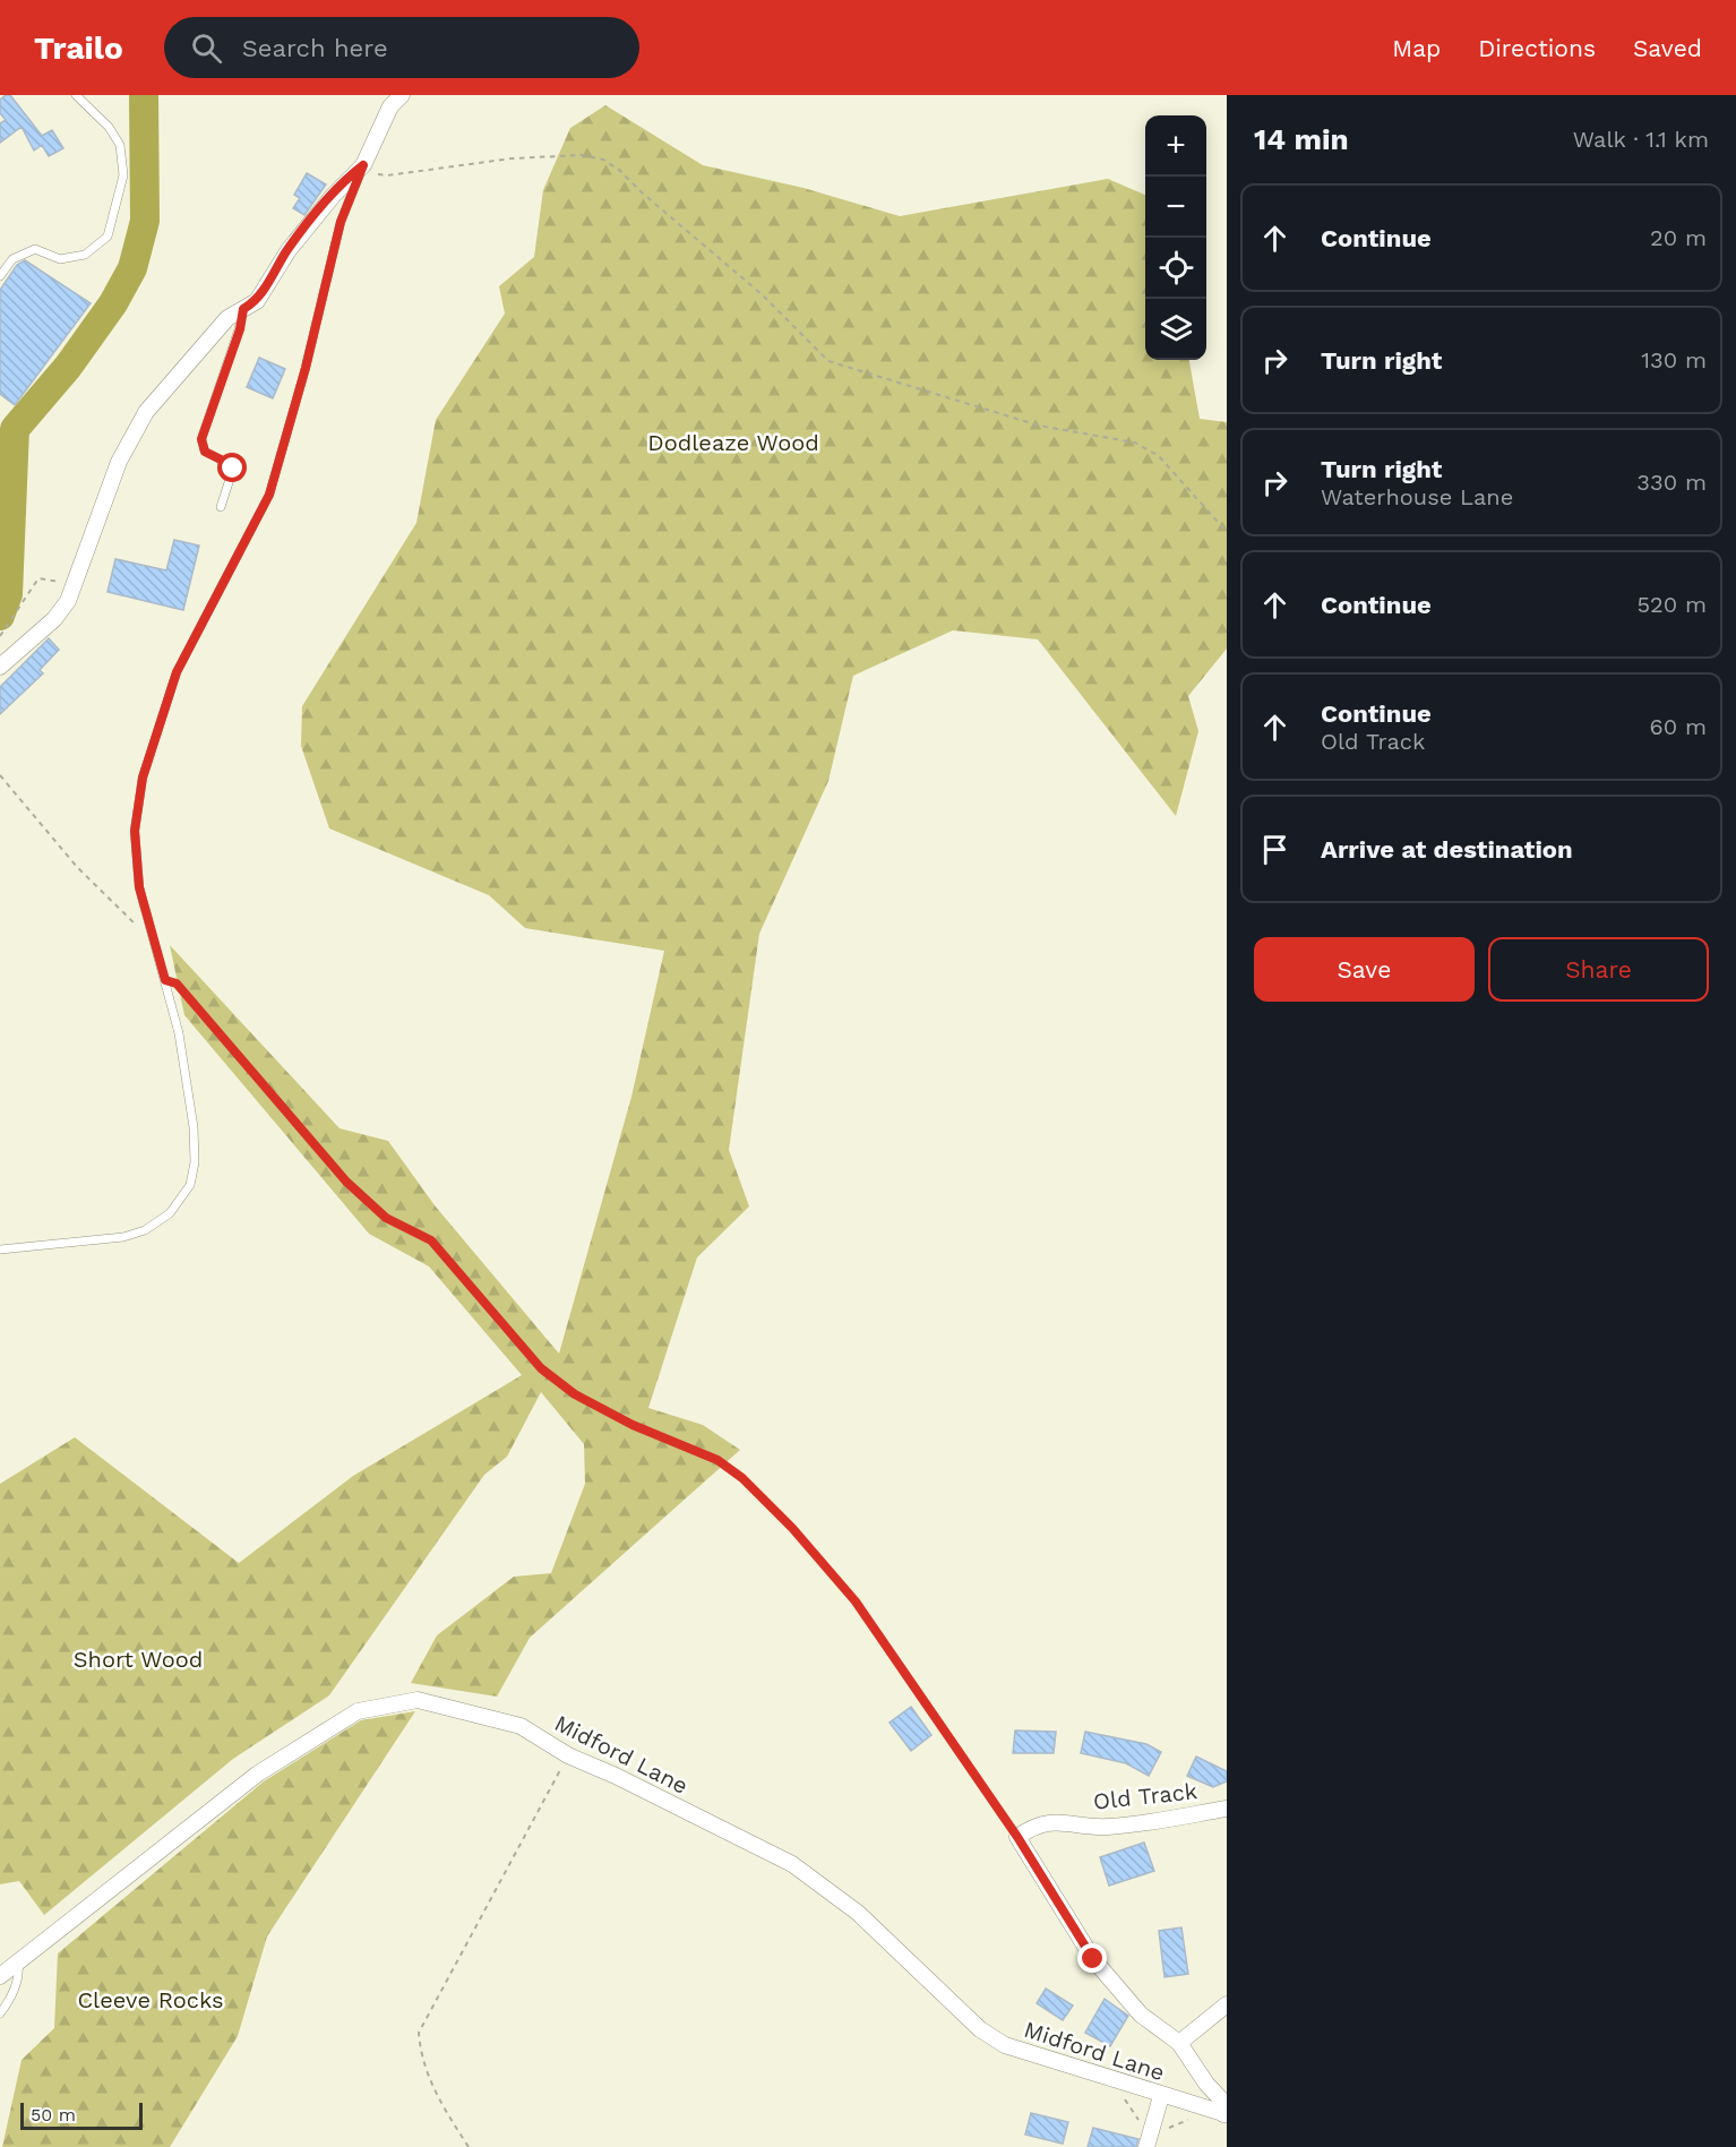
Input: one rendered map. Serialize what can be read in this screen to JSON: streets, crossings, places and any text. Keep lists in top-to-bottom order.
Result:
{
  "streets": {
    "street": ["Midford Lane", "Old Track"]
  },
  "parks": ["Dodleaze Wood", "Short Wood", "Cleeve Rocks"],
  "scale_bar": "50 m",
  "page": {
    "header": "Trailo",
    "search": "Search here",
    "nav": ["Map", "Directions", "Saved"],
    "heading": ["14 min", "Walk · 1.1 km"],
    "map_buttons": ["+", "−"],
    "list": [
      ["Continue", "20 m"],
      ["Turn right", "130 m"],
      ["Turn right", "Waterhouse Lane", "330 m"],
      ["Continue", "520 m"],
      ["Continue", "Old Track", "60 m"],
      "Arrive at destination"
    ],
    "buttons": ["Save", "Share"],
    "scale": "50 m"
  }
}
